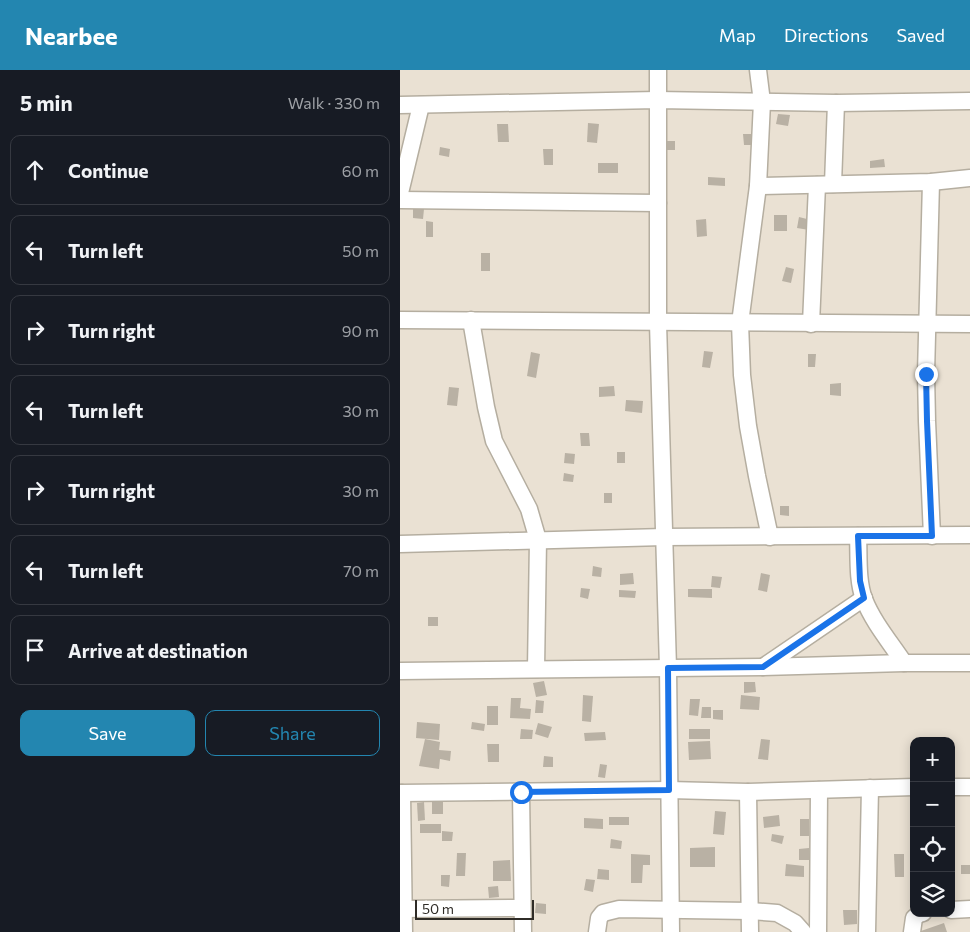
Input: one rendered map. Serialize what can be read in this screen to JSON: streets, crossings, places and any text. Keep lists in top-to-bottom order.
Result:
{
  "scale_bar": "50 m",
  "page": {
    "header": "Nearbee",
    "nav": ["Map", "Directions", "Saved"],
    "heading": ["5 min", "Walk · 330 m"],
    "list": [
      ["Continue", "60 m"],
      ["Turn left", "50 m"],
      ["Turn right", "90 m"],
      ["Turn left", "30 m"],
      ["Turn right", "30 m"],
      ["Turn left", "70 m"],
      "Arrive at destination"
    ],
    "buttons": ["Save", "Share"],
    "map_buttons": ["+", "−"],
    "scale": "50 m"
  }
}
